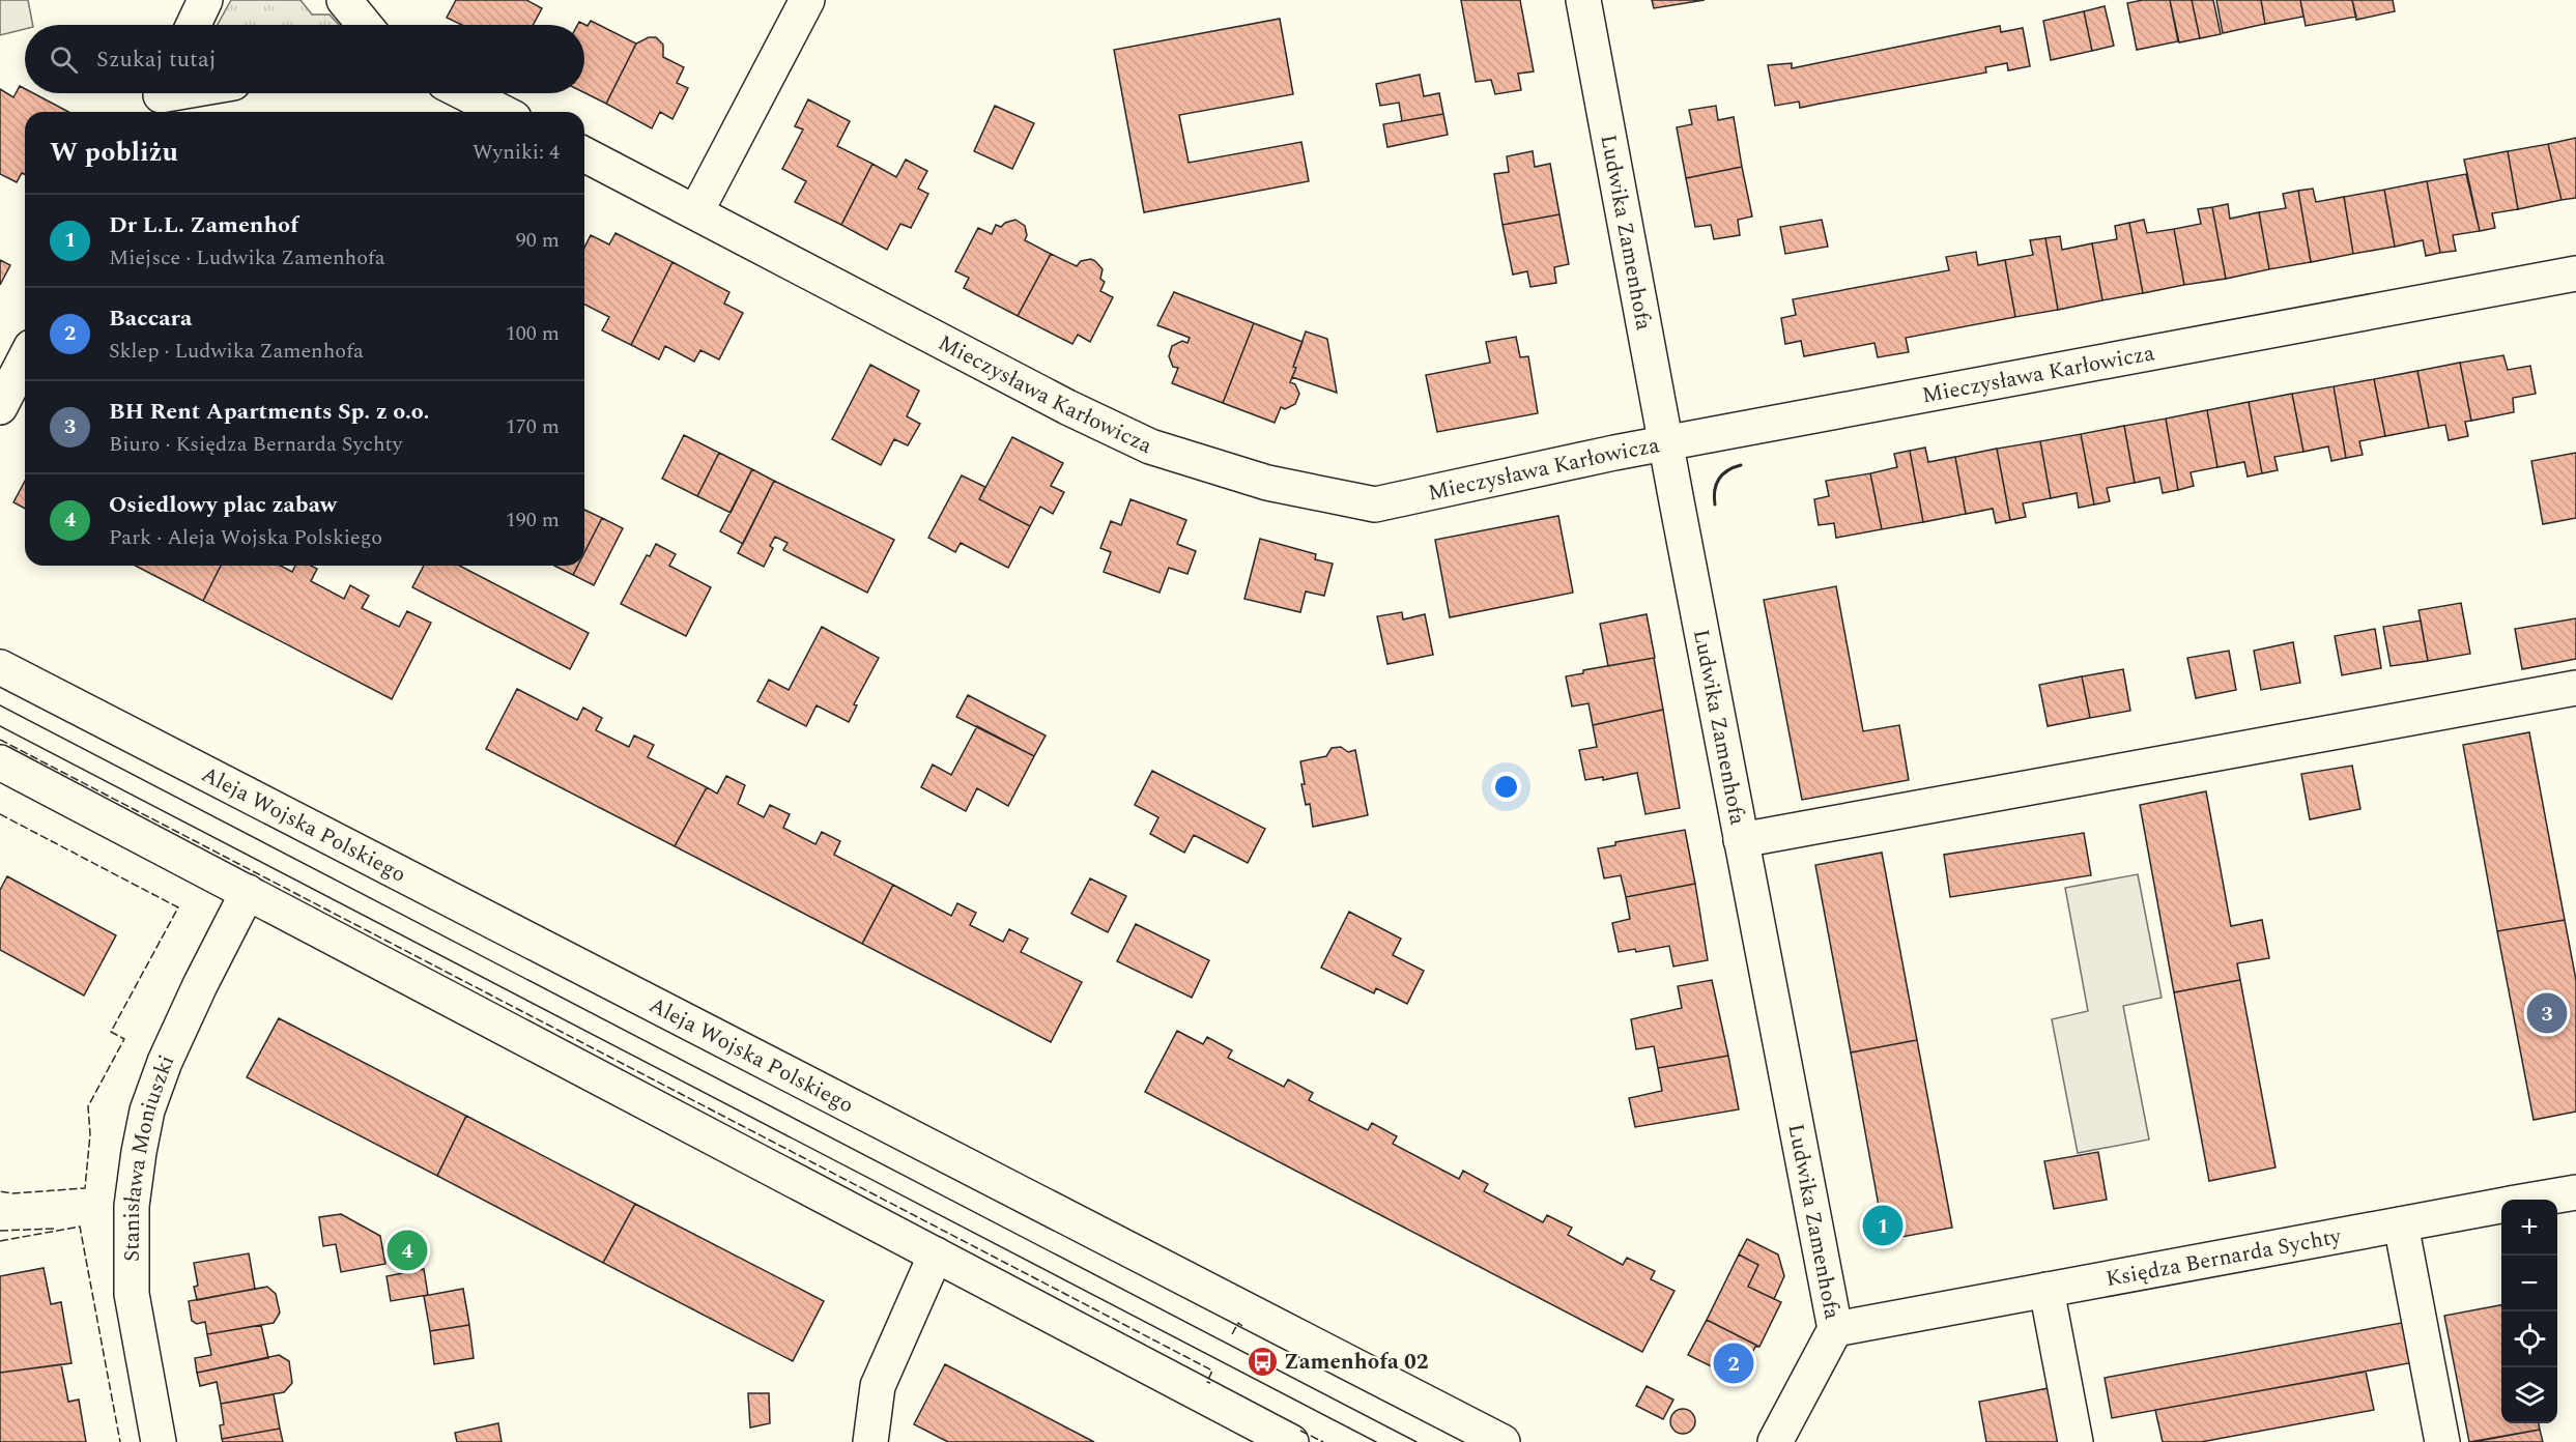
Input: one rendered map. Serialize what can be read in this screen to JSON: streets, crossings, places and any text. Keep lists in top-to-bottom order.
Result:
{
  "streets": {
    "street": [
      "Ludwika Zamenhofa",
      "Mieczysława Karłowicza",
      "Aleja Wojska Polskiego",
      "Stanisława Moniuszki",
      "Księdza Bernarda Sychty"
    ]
  },
  "crossings": [
    ["Ludwika Zamenhofa", "Mieczysława Karłowicza"],
    ["Ludwika Zamenhofa", "Księdza Bernarda Sychty"]
  ],
  "places": {
    "bus stop": ["Zamenhofa 02"]
  },
  "page": {
    "search": "Szukaj tutaj",
    "heading": ["W pobliżu", "Wyniki: 4"],
    "list": [
      {
        "mark": "1",
        "name": "Dr L.L. Zamenhof",
        "note": "Miejsce · Ludwika Zamenhofa",
        "value": "90 m"
      },
      {
        "mark": "2",
        "name": "Baccara",
        "note": "Sklep · Ludwika Zamenhofa",
        "value": "100 m"
      },
      {
        "mark": "3",
        "name": "BH Rent Apartments Sp. z o.o.",
        "note": "Biuro · Księdza Bernarda Sychty",
        "value": "170 m"
      },
      {
        "mark": "4",
        "name": "Osiedlowy plac zabaw",
        "note": "Park · Aleja Wojska Polskiego",
        "value": "190 m"
      }
    ],
    "pins": [
      "3",
      "1",
      "4",
      "2"
    ],
    "map_buttons": ["+", "−"]
  }
}
